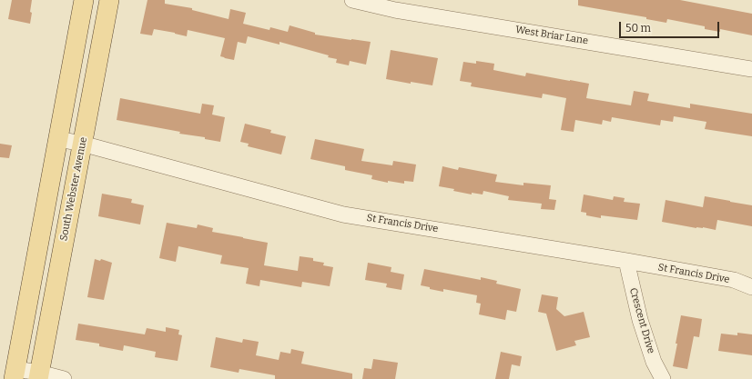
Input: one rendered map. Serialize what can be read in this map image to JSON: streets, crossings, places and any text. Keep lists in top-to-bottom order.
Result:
{
  "streets": {
    "main road": ["South Webster Avenue"],
    "street": ["West Briar Lane", "St Francis Drive", "Crescent Drive"]
  },
  "crossings": [
    ["South Webster Avenue", "St Francis Drive"],
    ["St Francis Drive", "Crescent Drive"]
  ],
  "scale_bar": "50 m"
}
